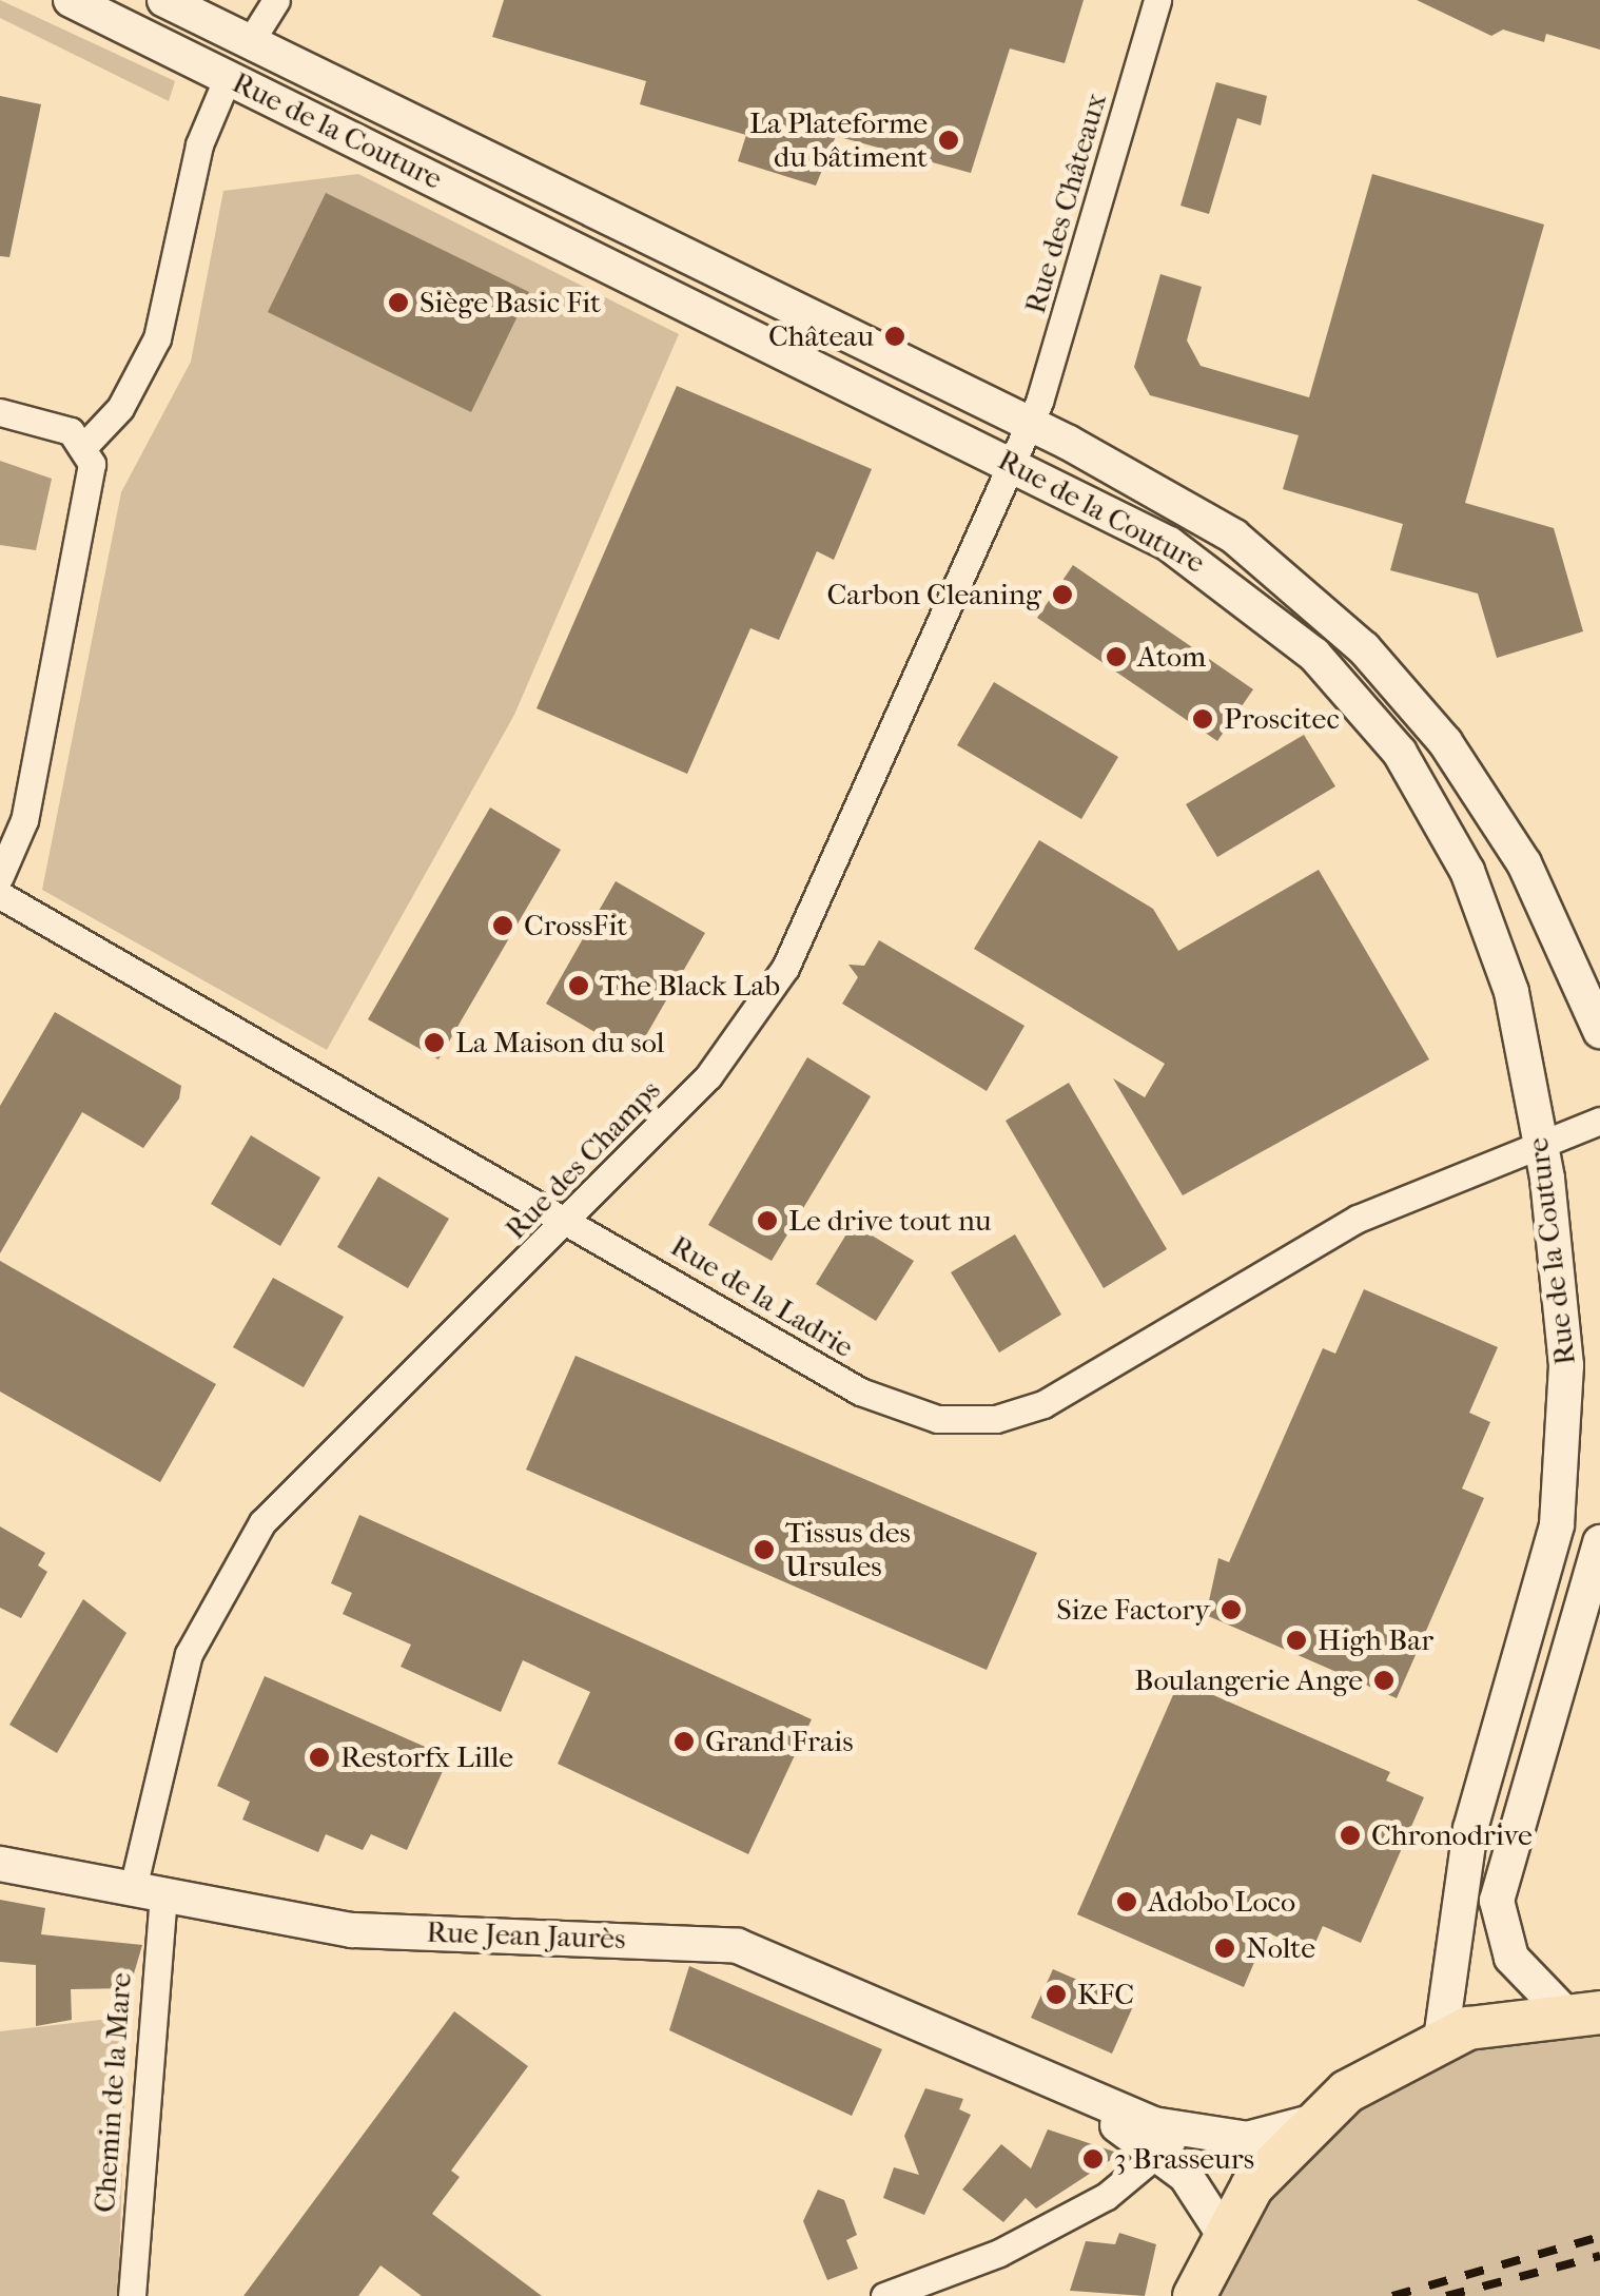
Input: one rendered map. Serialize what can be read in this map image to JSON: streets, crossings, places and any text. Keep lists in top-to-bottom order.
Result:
{
  "streets": {
    "street": [
      "Rue de la Couture",
      "Rue des Châteaux",
      "Rue des Champs",
      "Rue de la Ladrie",
      "Rue Jean Jaurès",
      "Chemin de la Mare"
    ]
  },
  "crossings": [
    ["Rue de la Couture", "Rue des Châteaux"],
    ["Rue de la Couture", "Rue des Champs"],
    ["Rue de la Couture", "Rue de la Ladrie"],
    ["Rue des Châteaux", "Rue des Champs"],
    ["Rue des Champs", "Rue de la Ladrie"],
    ["Rue des Champs", "Rue Jean Jaurès"],
    ["Rue des Champs", "Chemin de la Mare"],
    ["Rue Jean Jaurès", "Chemin de la Mare"]
  ],
  "places": [
    "La Plateforme du bâtiment",
    "Siège Basic Fit",
    "Château",
    "Carbon Cleaning",
    "Atom",
    "Proscitec",
    "CrossFit",
    "The Black Lab",
    "La Maison du sol",
    "Le drive tout nu",
    "Tissus des Ursules",
    "Size Factory",
    "High Bar",
    "Boulangerie Ange",
    "Grand Frais",
    "Restorfx Lille",
    "Chronodrive",
    "Adobo Loco",
    "Nolte",
    "KFC",
    "3 Brasseurs"
  ]
}
